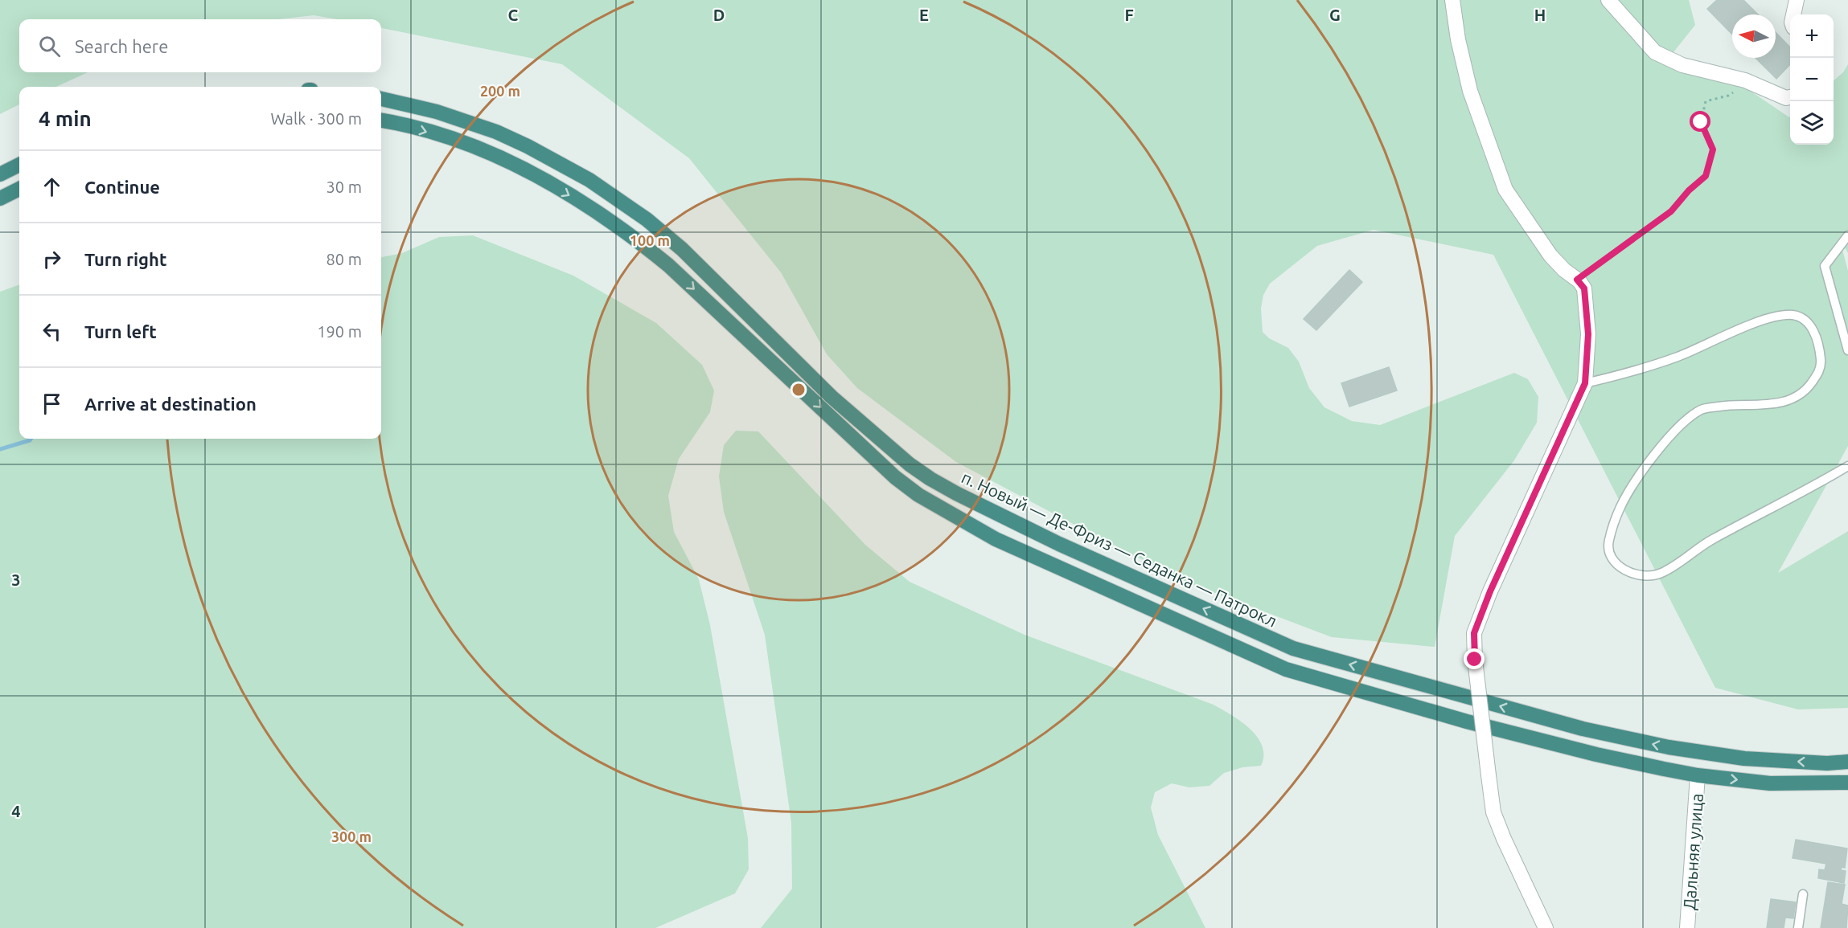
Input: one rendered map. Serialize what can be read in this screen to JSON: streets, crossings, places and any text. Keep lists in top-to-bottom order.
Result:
{
  "streets": {
    "highway": ["п. Новый — Де-Фриз — Седанка — Патрокл"],
    "street": ["Дальняя улица"]
  },
  "north": "left",
  "page": {
    "map_buttons": ["+", "−"],
    "search": "Search here",
    "heading": ["4 min", "Walk · 300 m"],
    "list": [
      ["Continue", "30 m"],
      ["Turn right", "80 m"],
      ["Turn left", "190 m"],
      "Arrive at destination"
    ]
  },
  "grid": {
    "columns": [
      "C",
      "D",
      "E",
      "F",
      "G",
      "H"
    ],
    "rows": ["3", "4"]
  },
  "rings": ["200 m", "100 m", "300 m"]
}
